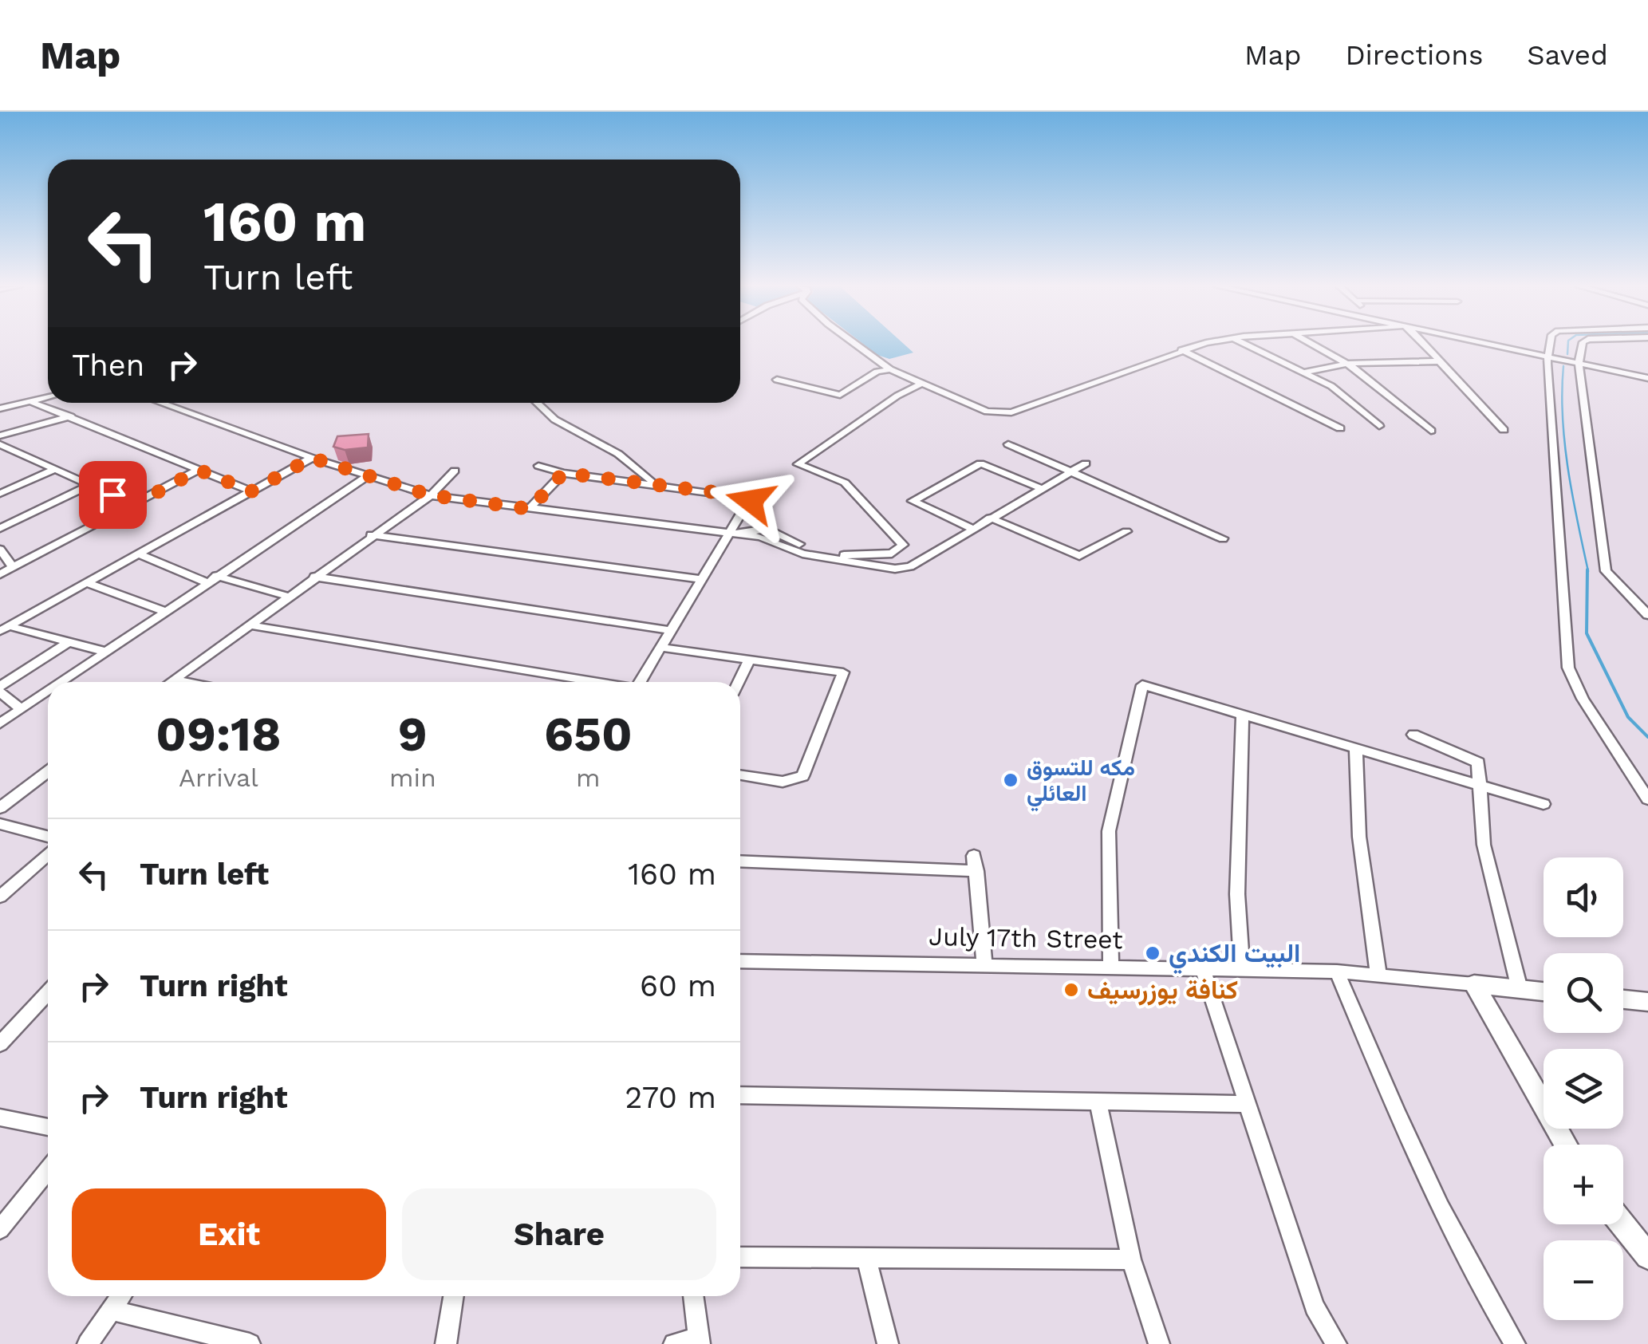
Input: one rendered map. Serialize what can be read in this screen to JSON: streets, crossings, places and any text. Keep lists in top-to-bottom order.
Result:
{
  "streets": {
    "main road": ["July 17th Street"]
  },
  "places": ["مكه للتسوق العائلي", "البيت الكندي", "كنافة يوزرسيف"],
  "page": {
    "header": "Map",
    "nav": ["Map", "Directions", "Saved"],
    "turn": ["160 m", "Turn left"],
    "then": "Then",
    "eta": [
      "09:18",
      "Arrival",
      "9",
      "min",
      "650",
      "m"
    ],
    "list": [
      {
        "name": "Turn left",
        "value": "160 m"
      },
      {
        "name": "Turn right",
        "value": "60 m"
      },
      {
        "name": "Turn right",
        "value": "270 m"
      }
    ],
    "map_buttons": ["+", "−"],
    "buttons": ["Exit", "Share"]
  }
}
